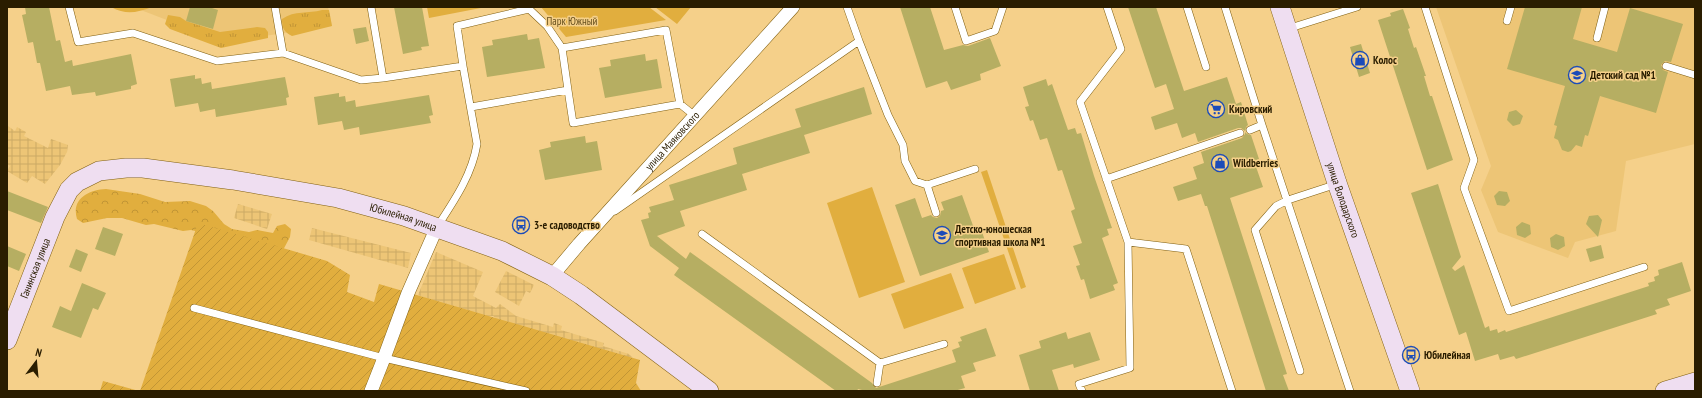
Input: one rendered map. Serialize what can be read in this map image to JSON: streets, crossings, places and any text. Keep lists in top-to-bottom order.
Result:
{
  "streets": {
    "street": [
      "улица Маяковского",
      "улица Володарского",
      "Юбилейная улица",
      "Ганинская улица"
    ]
  },
  "crossings": [
    ["улица Маяковского", "Юбилейная улица"],
    ["Юбилейная улица", "Ганинская улица"]
  ],
  "parks": ["Парк Южный"],
  "places": {
    "shop": ["Колос", "Wildberries"],
    "school or university": ["Детский сад №1", "Детско-юношеская спортивная школа №1"],
    "supermarket": ["Кировский"],
    "bus stop": ["3-е садоводство", "Юбилейная"]
  },
  "north": "top"
}
